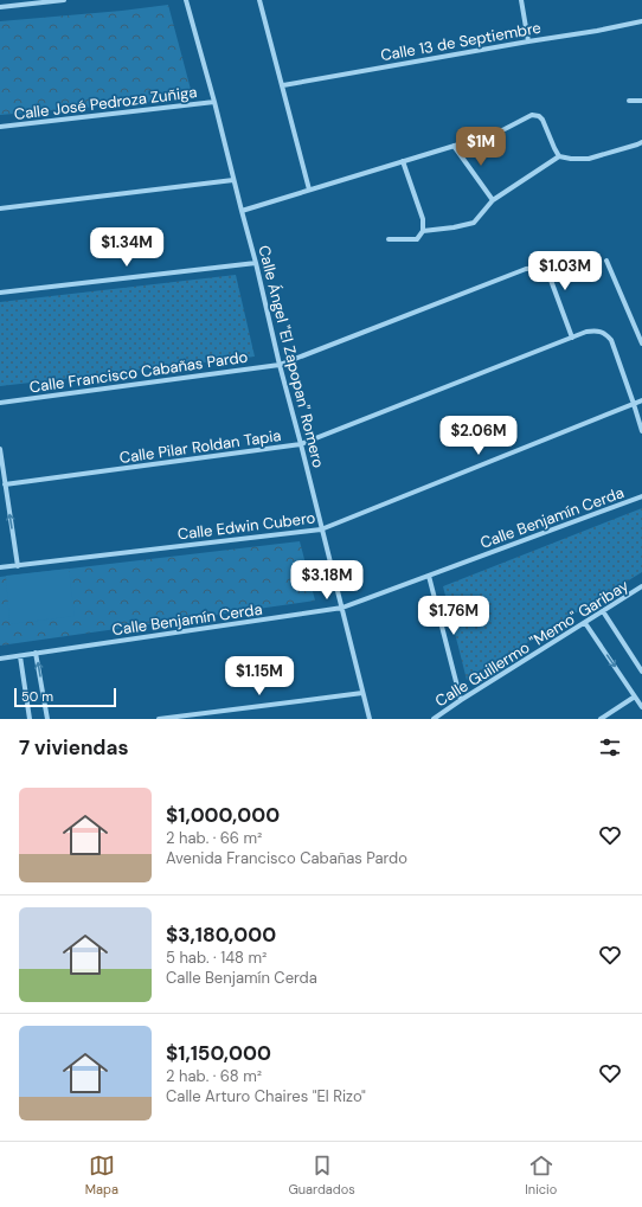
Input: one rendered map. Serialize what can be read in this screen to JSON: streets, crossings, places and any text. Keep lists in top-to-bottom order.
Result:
{
  "streets": {
    "street": [
      "Calle 13 de Septiembre",
      "Calle José Pedroza Zuñiga",
      "Calle Ángel \"El Zapopan\" Romero",
      "Calle Francisco Cabañas Pardo",
      "Calle Pilar Roldan Tapia",
      "Calle Benjamín Cerda",
      "Calle Edwin Cubero",
      "Calle Guillermo \"Memo\" Garibay"
    ]
  },
  "crossings": [
    ["Calle José Pedroza Zuñiga", "Calle Ángel \"El Zapopan\" Romero"],
    ["Calle Ángel \"El Zapopan\" Romero", "Calle Francisco Cabañas Pardo"],
    ["Calle Ángel \"El Zapopan\" Romero", "Calle Pilar Roldan Tapia"],
    ["Calle Ángel \"El Zapopan\" Romero", "Calle Benjamín Cerda"],
    ["Calle Ángel \"El Zapopan\" Romero", "Calle Edwin Cubero"],
    ["Calle Francisco Cabañas Pardo", "Calle Pilar Roldan Tapia"],
    ["Calle Pilar Roldan Tapia", "Calle Edwin Cubero"]
  ],
  "scale_bar": "50 m",
  "page": {
    "price": [
      "$1M",
      "$1.34M",
      "$1.03M",
      "$2.06M",
      "$3.18M",
      "$1.76M",
      "$1.15M"
    ],
    "scale": "50 m",
    "heading": "7 viviendas",
    "list": [
      {
        "name": "$1,000,000",
        "note": "2 hab. · 66 m² · Avenida Francisco Cabañas Pardo"
      },
      {
        "name": "$3,180,000",
        "note": "5 hab. · 148 m² · Calle Benjamín Cerda"
      },
      {
        "name": "$1,150,000",
        "note": "2 hab. · 68 m² · Calle Arturo Chaires \"El Rizo\""
      }
    ],
    "tabs": ["Mapa", "Guardados", "Inicio"]
  }
}
